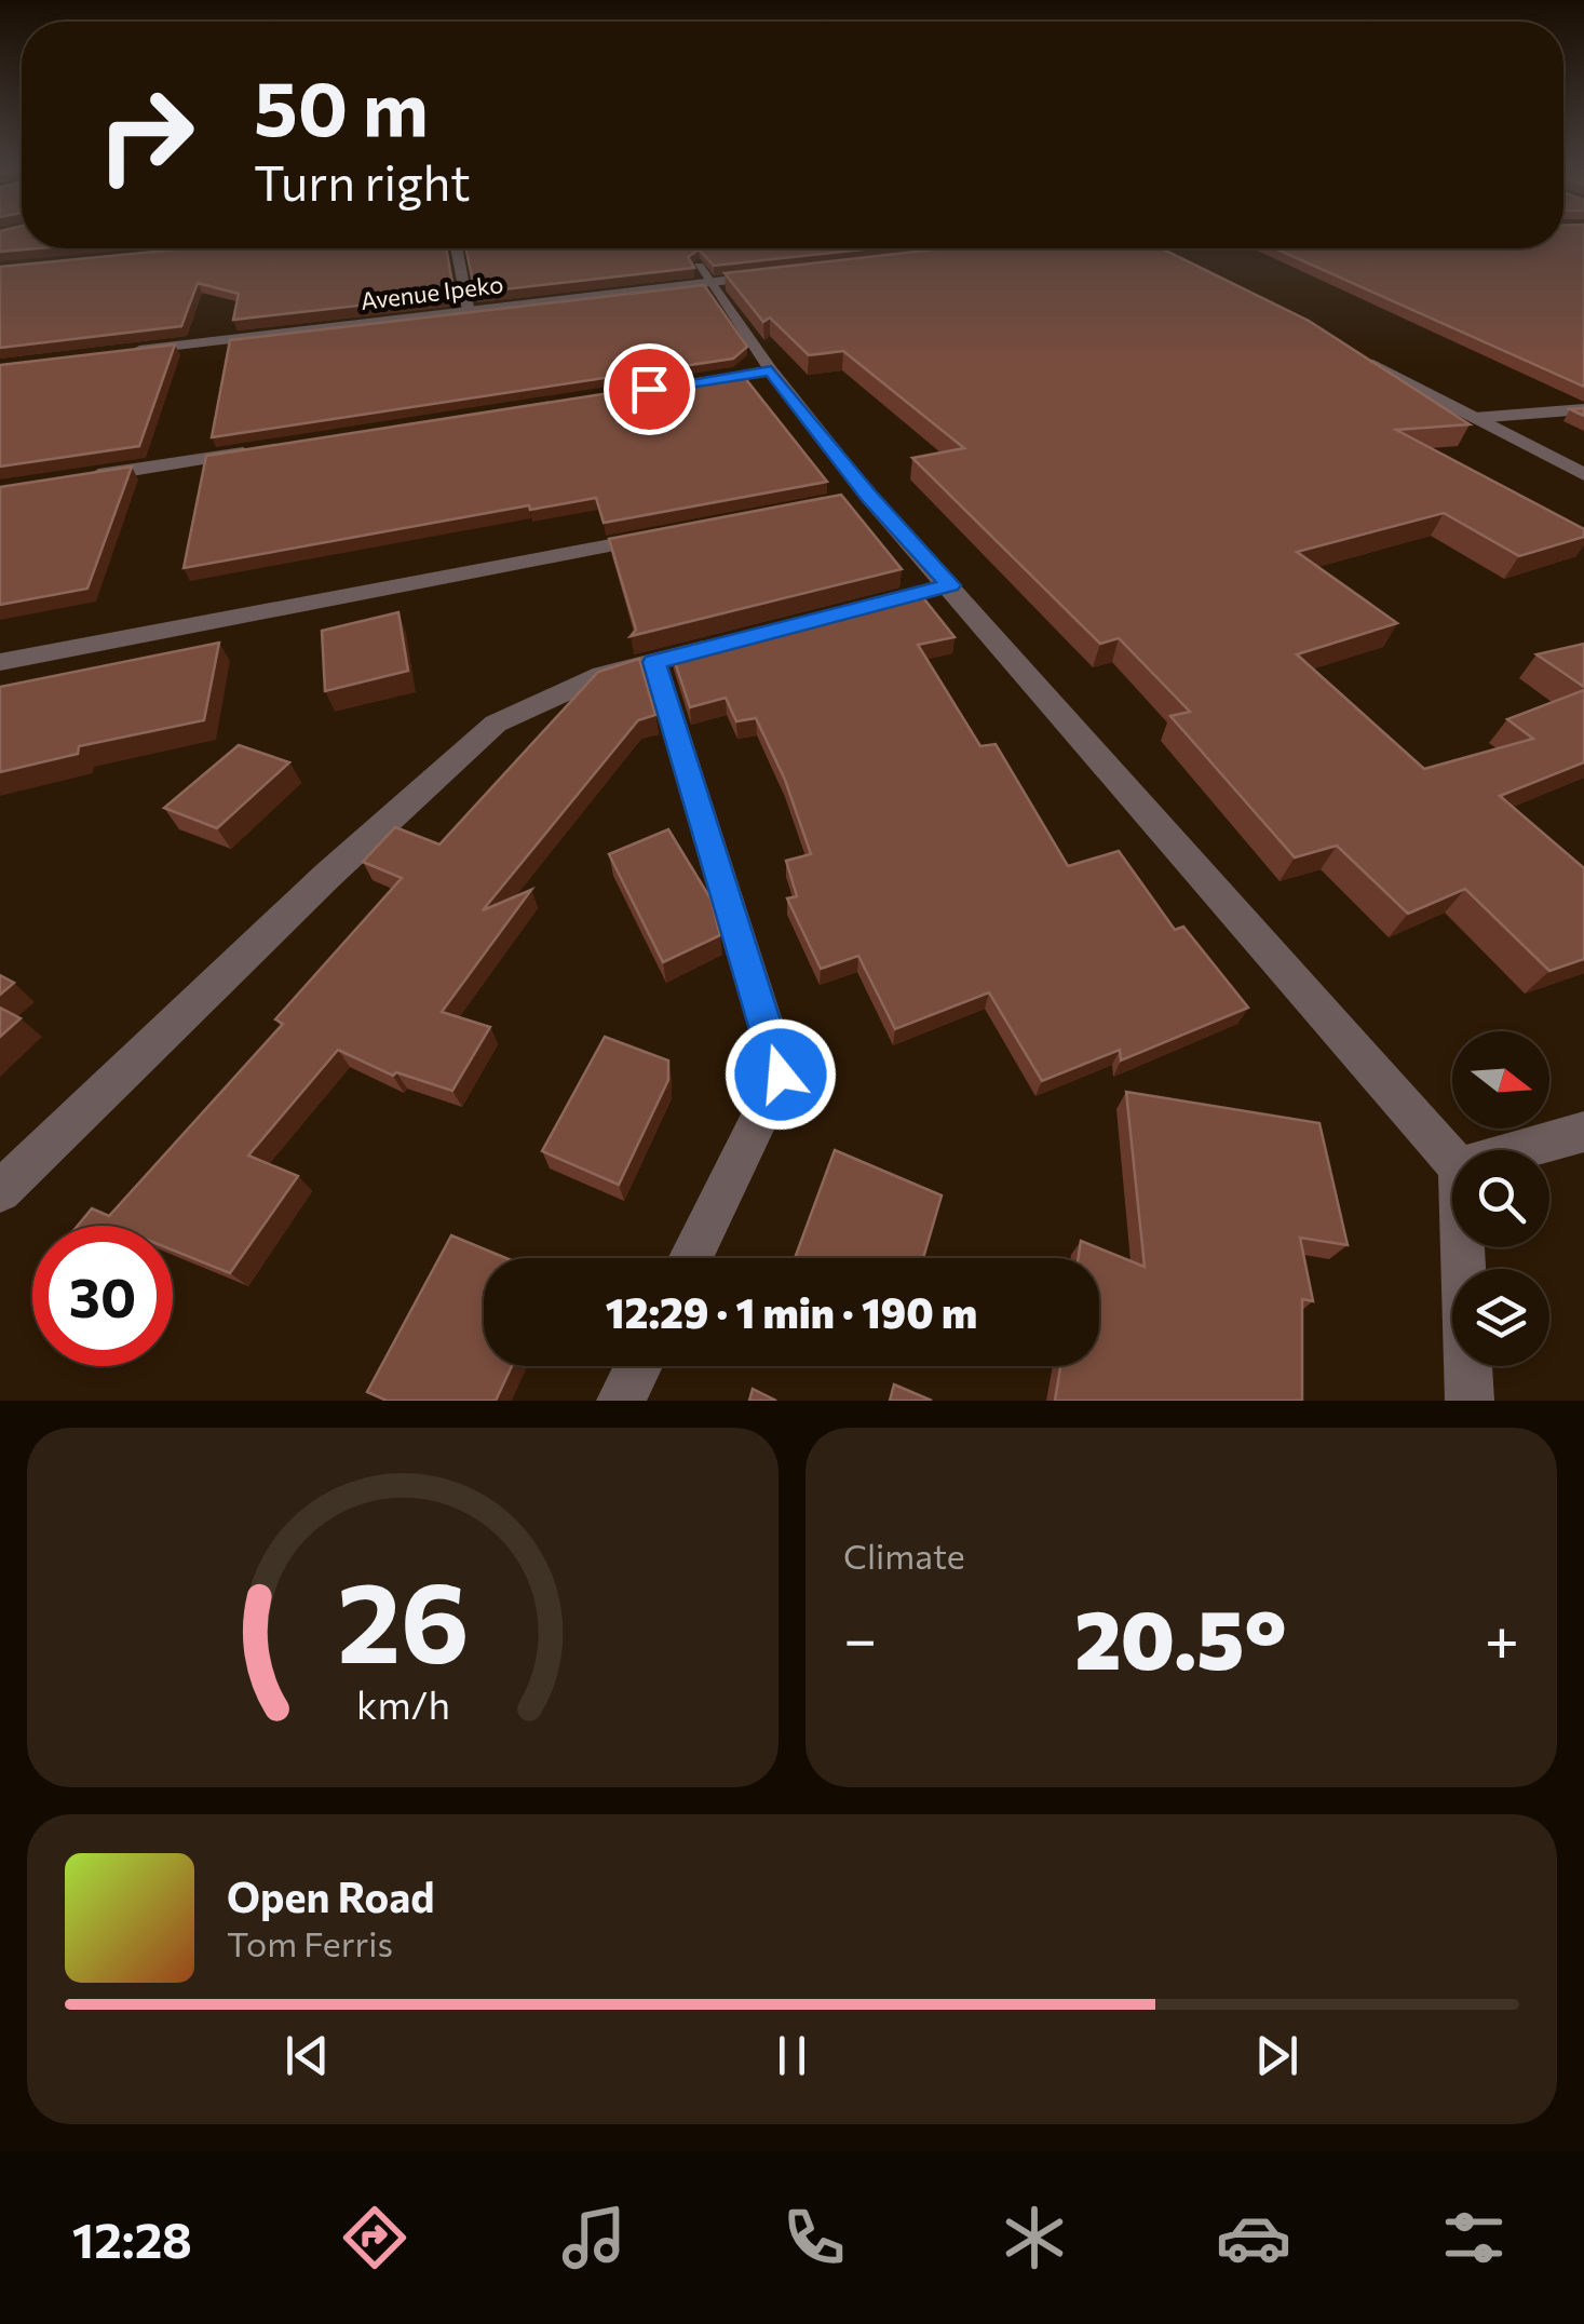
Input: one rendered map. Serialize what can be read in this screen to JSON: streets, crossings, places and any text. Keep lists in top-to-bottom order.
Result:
{
  "streets": {
    "street": ["Avenue Ipeko"]
  },
  "north": "right",
  "page": {
    "turn": ["50 m", "Turn right"],
    "limit": "30",
    "trip": "12:29 · 1 min · 190 m",
    "tile": "Climate",
    "heat": ["−", "20.5°", "+"],
    "song": ["Open Road", "Tom Ferris"],
    "tabs": "12:28",
    "gauge": ["26", "km/h"]
  }
}
